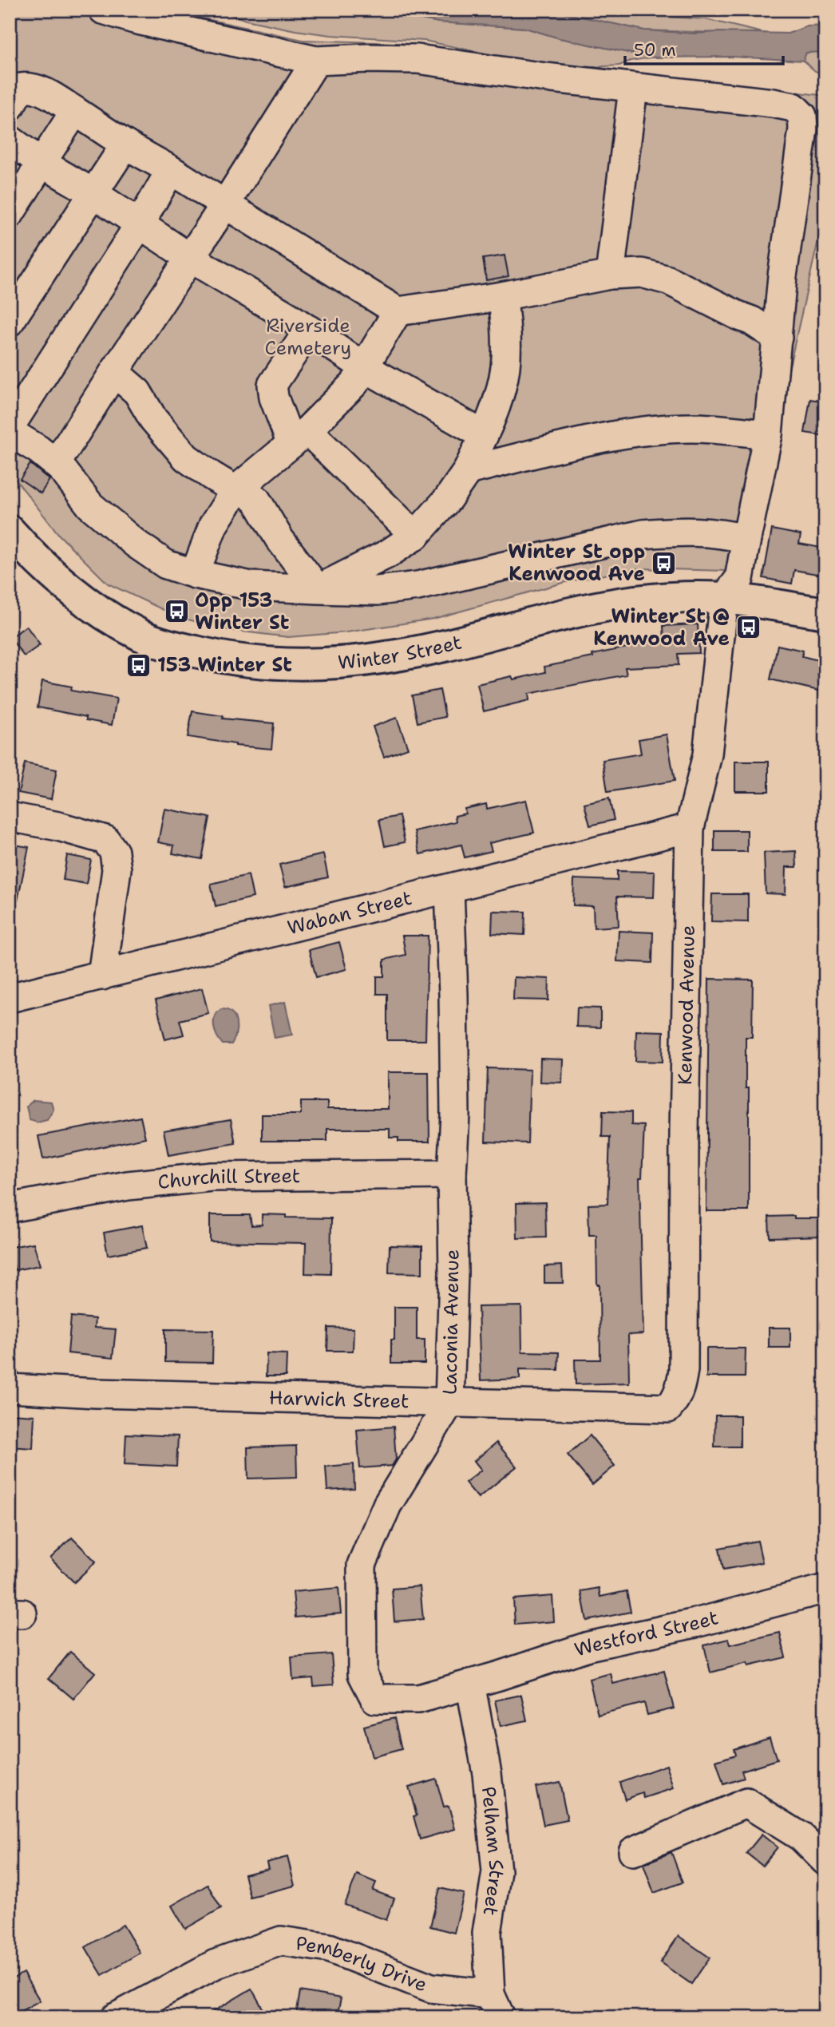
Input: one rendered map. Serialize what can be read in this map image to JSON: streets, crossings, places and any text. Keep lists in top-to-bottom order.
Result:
{
  "streets": {
    "main road": ["Winter Street"],
    "street": [
      "Waban Street",
      "Kenwood Avenue",
      "Churchill Street",
      "Laconia Avenue",
      "Harwich Street",
      "Westford Street",
      "Pelham Street",
      "Pemberly Drive"
    ]
  },
  "crossings": [
    ["Winter Street", "Kenwood Avenue"],
    ["Waban Street", "Kenwood Avenue"],
    ["Waban Street", "Laconia Avenue"],
    ["Kenwood Avenue", "Harwich Street"],
    ["Churchill Street", "Laconia Avenue"],
    ["Laconia Avenue", "Harwich Street"],
    ["Laconia Avenue", "Westford Street"],
    ["Laconia Avenue", "Pelham Street"],
    ["Westford Street", "Pelham Street"],
    ["Pelham Street", "Pemberly Drive"]
  ],
  "parks": ["Riverside Cemetery"],
  "places": {
    "bus stop": [
      "Winter St opp Kenwood Ave",
      "Opp 153 Winter St",
      "Winter St @ Kenwood Ave",
      "153 Winter St"
    ]
  },
  "scale_bar": "50 m"
}
